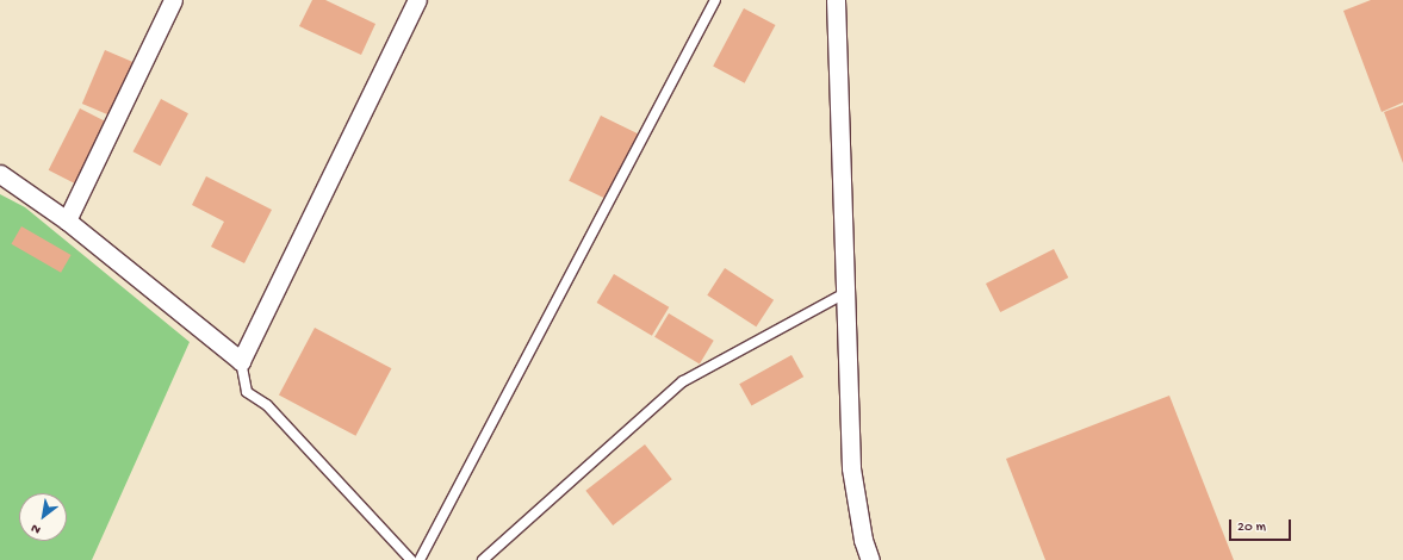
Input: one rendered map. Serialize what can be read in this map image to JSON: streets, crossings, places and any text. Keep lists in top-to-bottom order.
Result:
{
  "scale_bar": "20 m",
  "north": "bottom left"
}
